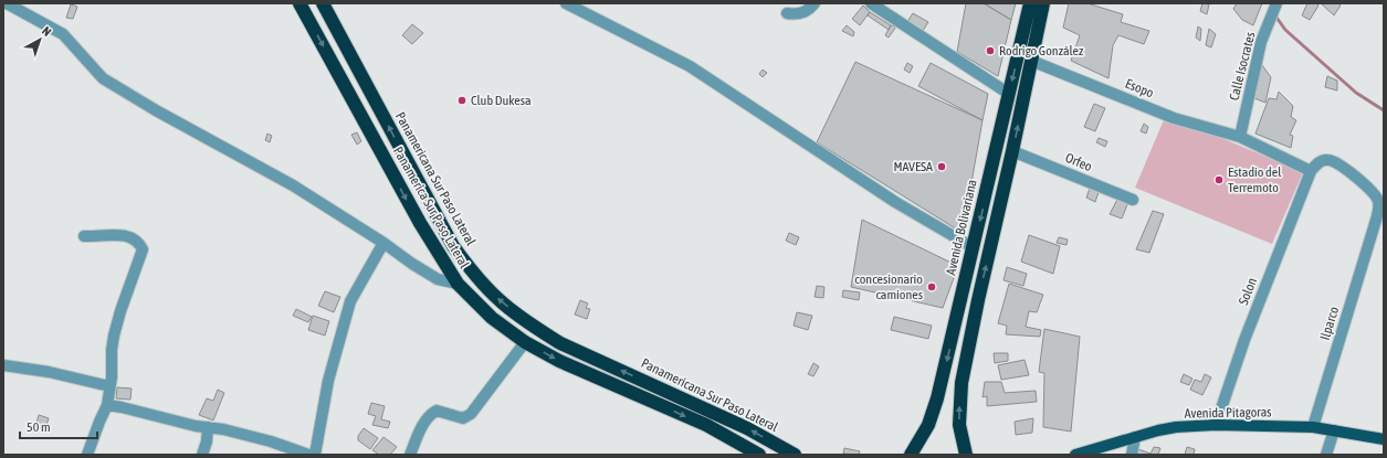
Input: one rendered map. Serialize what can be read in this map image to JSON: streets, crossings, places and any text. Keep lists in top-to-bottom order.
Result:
{
  "streets": {
    "highway": ["Panamericana Sur Paso Lateral", "Panamerica Sur Paso Lateral", "Avenida Bolivariana"],
    "main road": ["Avenida Pitagoras"],
    "street": [
      "Calle Isocrates",
      "Esopo",
      "Orfeo",
      "Solon",
      "Ilparco"
    ]
  },
  "crossings": [
    ["Calle Isocrates", "Esopo"],
    ["Esopo", "Solon"],
    ["Esopo", "Ilparco"],
    ["Solon", "Ilparco"],
    ["Solon", "Avenida Pitagoras"],
    ["Ilparco", "Avenida Pitagoras"]
  ],
  "one_way": ["Panamericana Sur Paso Lateral", "Panamerica Sur Paso Lateral"],
  "places": [
    "Rodrigo González",
    "Club Dukesa",
    "MAVESA",
    "Estadio del Terremoto",
    "concesionario camiones"
  ],
  "scale_bar": "50 m",
  "north": "top right"
}
